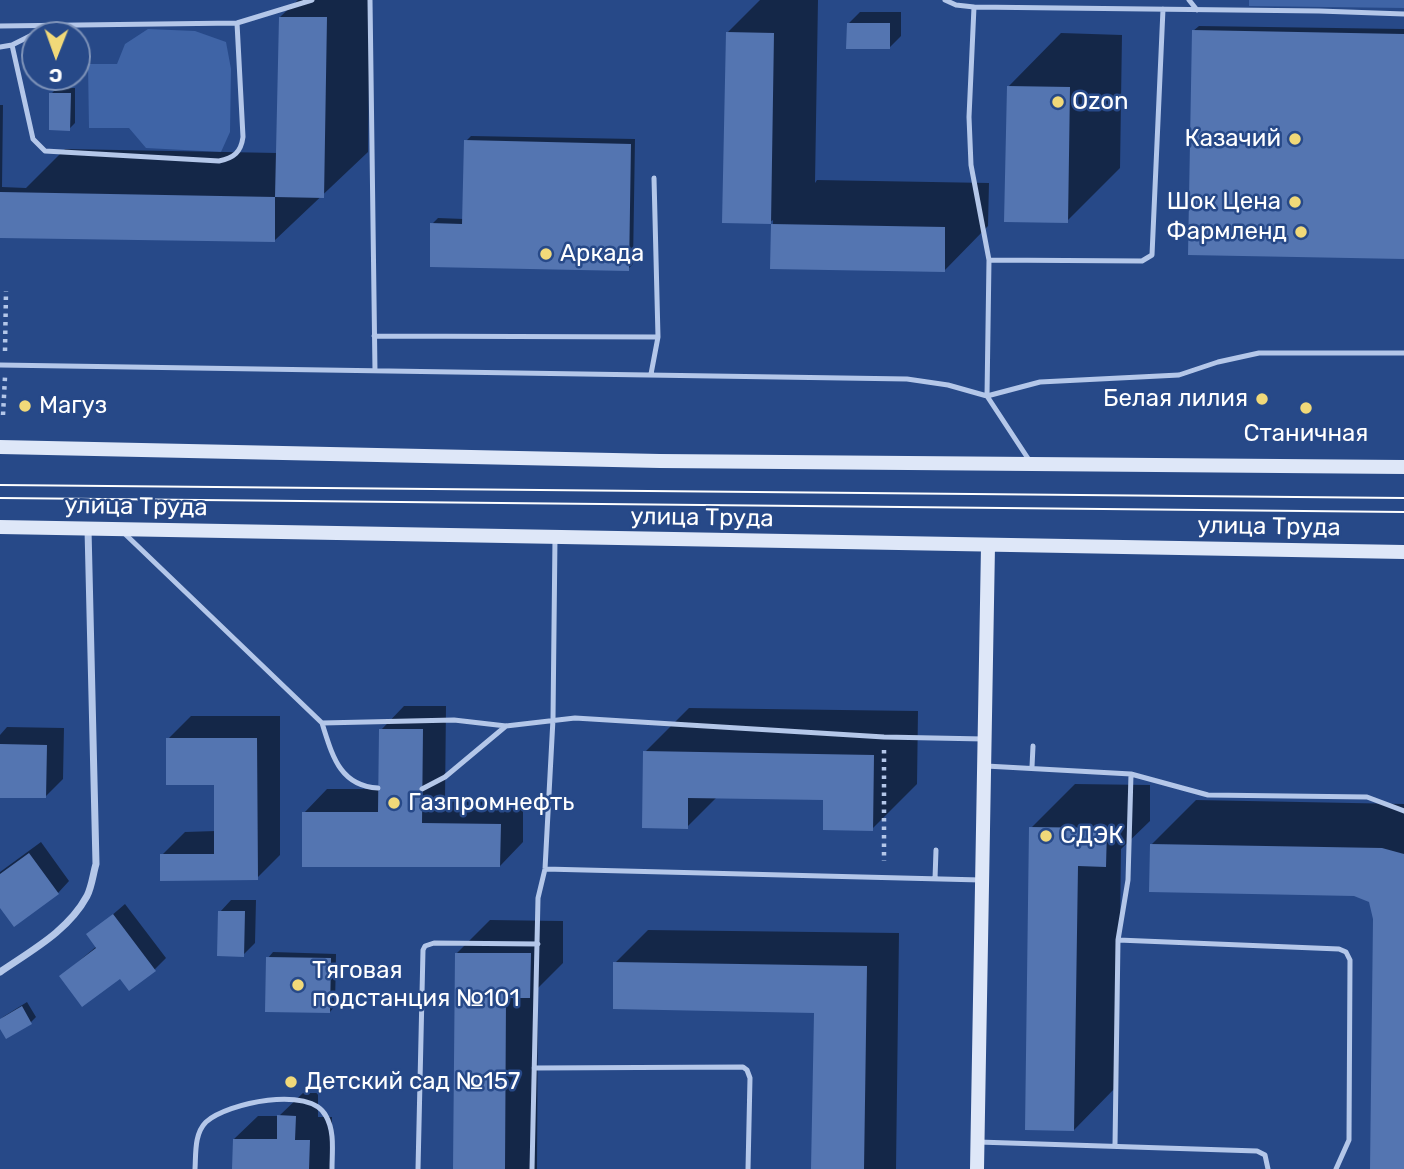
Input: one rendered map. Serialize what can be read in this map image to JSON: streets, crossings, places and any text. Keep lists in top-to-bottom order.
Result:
{
  "streets": {
    "main road": ["улица Труда"]
  },
  "places": [
    "Ozon",
    "Казачий",
    "Шок Цена",
    "Фармленд",
    "Аркада",
    "Белая лилия",
    "Магуз",
    "Станичная",
    "Газпромнефть",
    "СДЭК",
    "Тяговая подстанция №101",
    "Детский сад №157"
  ],
  "north": "bottom"
}
